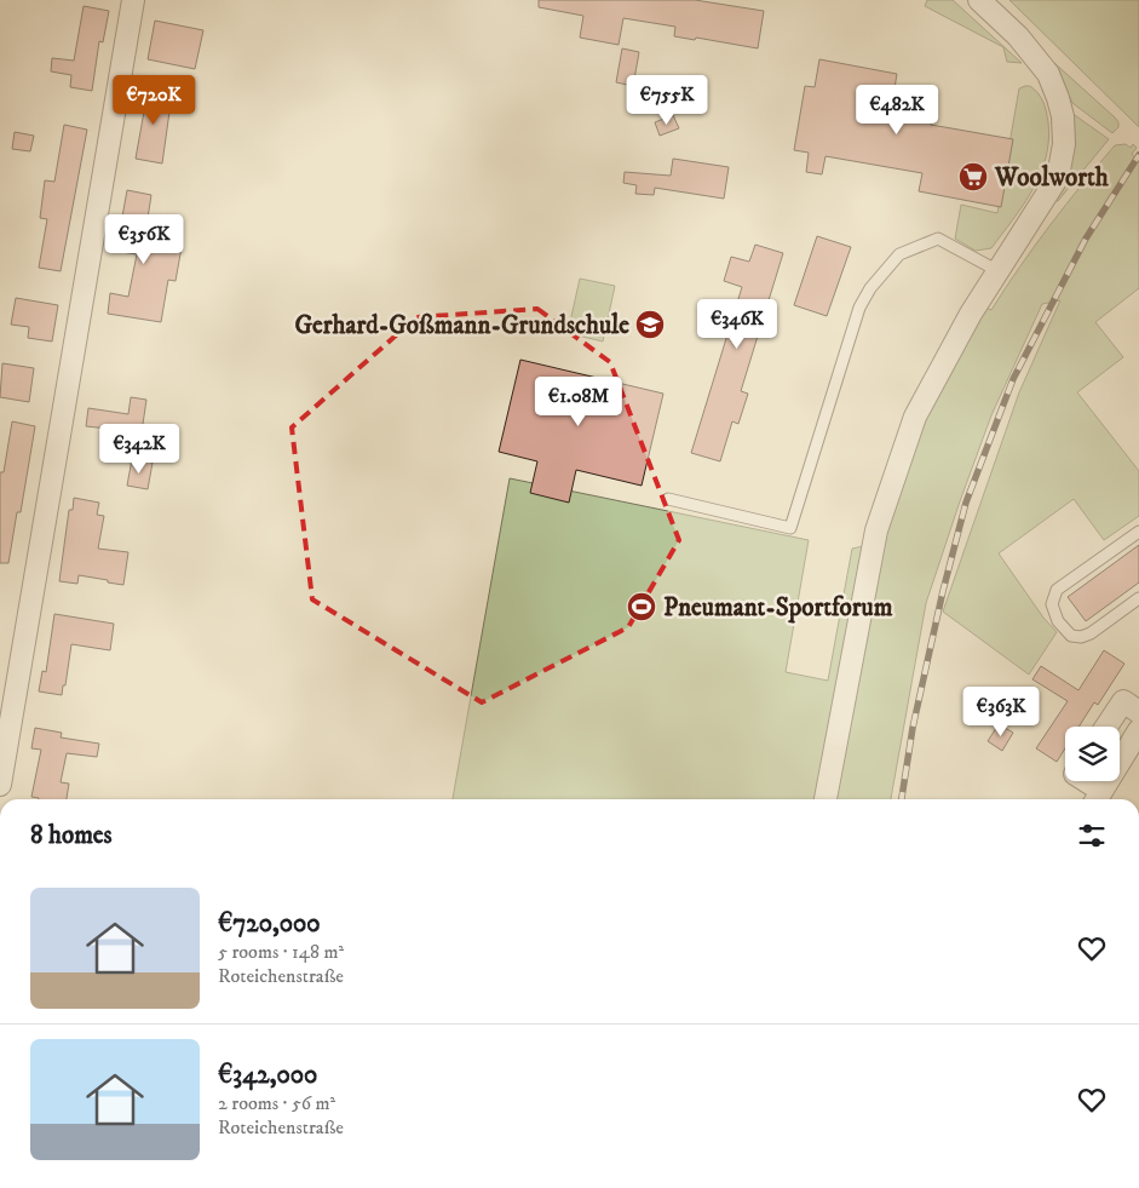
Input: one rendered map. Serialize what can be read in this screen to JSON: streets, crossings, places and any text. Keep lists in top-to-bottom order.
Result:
{
  "places": {
    "supermarket": ["Woolworth"],
    "school or university": ["Gerhard-Goßmann-Grundschule"],
    "sports": ["Pneumant-Sportforum"]
  },
  "page": {
    "price": [
      "€720K",
      "€755K",
      "€482K",
      "€356K",
      "€346K",
      "€1.08M",
      "€342K",
      "€363K"
    ],
    "heading": "8 homes",
    "list": [
      {
        "name": "€720,000",
        "note": "5 rooms · 148 m² · Roteichenstraße"
      },
      {
        "name": "€342,000",
        "note": "2 rooms · 56 m² · Roteichenstraße"
      }
    ]
  }
}
